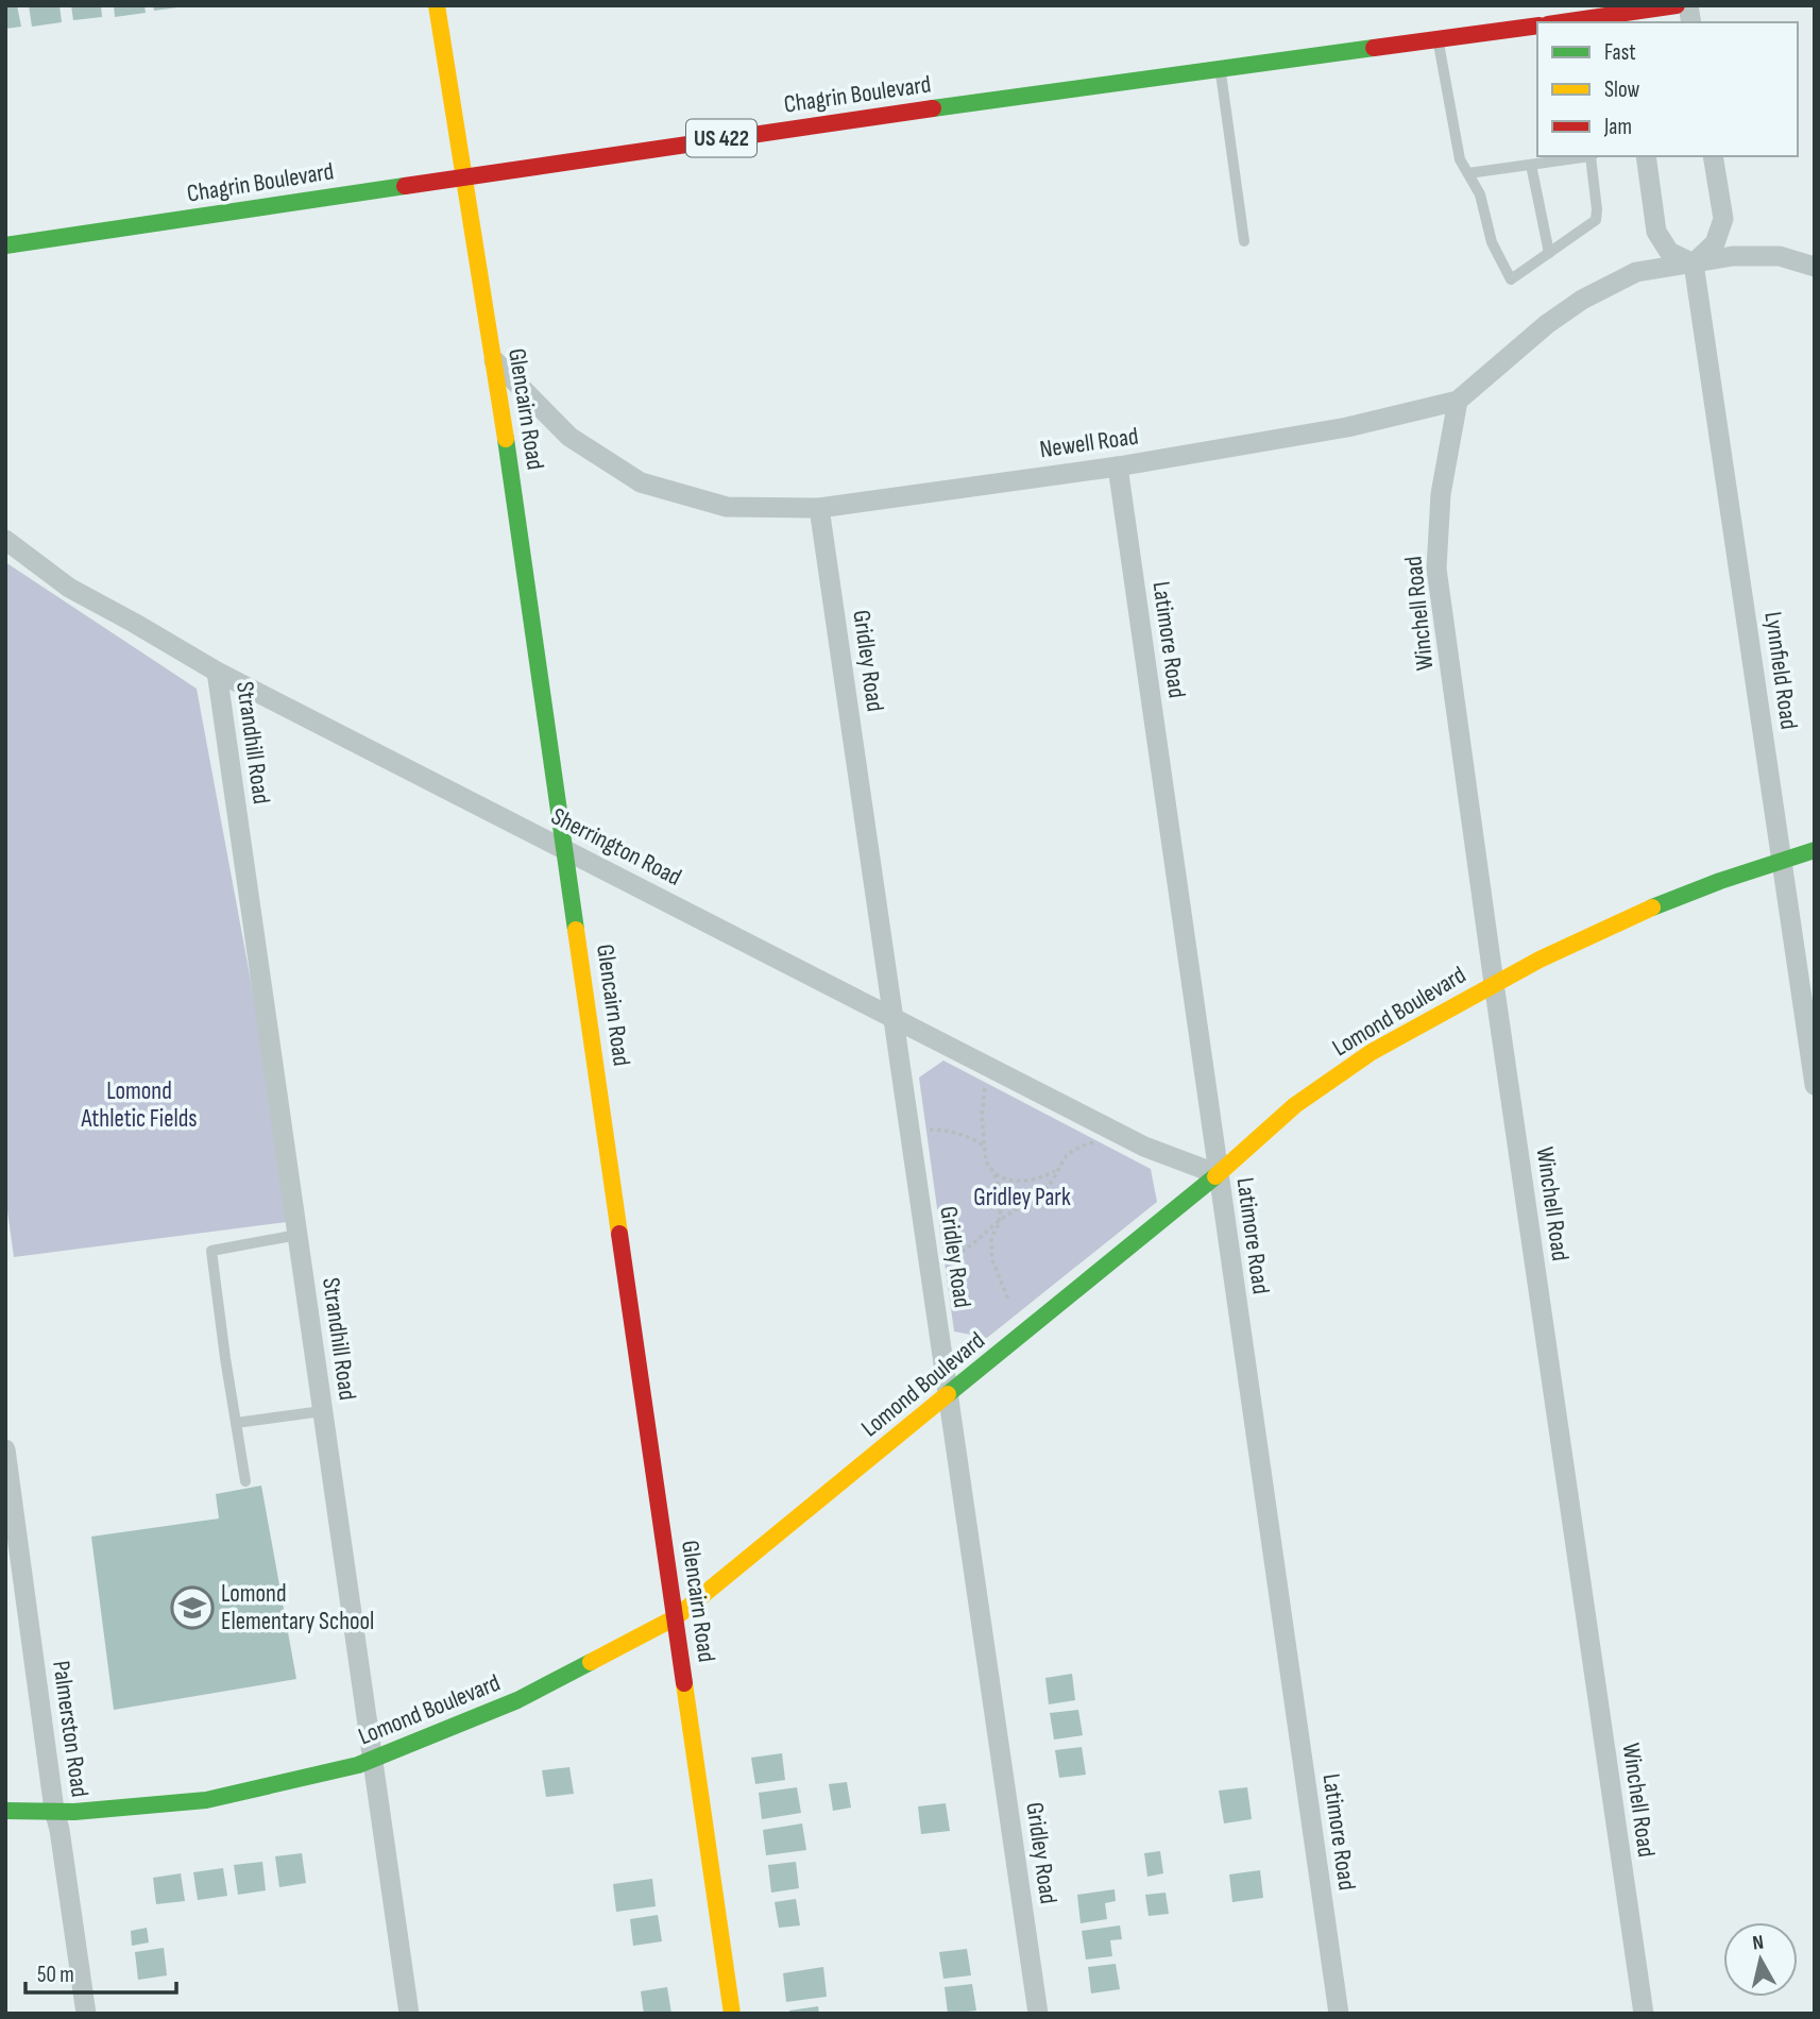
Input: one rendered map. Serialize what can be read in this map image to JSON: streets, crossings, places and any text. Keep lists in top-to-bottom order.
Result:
{
  "streets": {
    "street": [
      "Chagrin Boulevard",
      "US 422",
      "Glencairn Road",
      "Newell Road",
      "Winchell Road",
      "Latimore Road",
      "Gridley Road",
      "Lynnfield Road",
      "Strandhill Road",
      "Sherrington Road",
      "Lomond Boulevard",
      "Palmerston Road"
    ]
  },
  "crossings": [
    ["Chagrin Boulevard", "Glencairn Road"],
    ["Glencairn Road", "Newell Road"],
    ["Glencairn Road", "Sherrington Road"],
    ["Glencairn Road", "Lomond Boulevard"],
    ["Newell Road", "Winchell Road"],
    ["Newell Road", "Latimore Road"],
    ["Newell Road", "Gridley Road"],
    ["Newell Road", "Lynnfield Road"],
    ["Winchell Road", "Lomond Boulevard"],
    ["Latimore Road", "Sherrington Road"],
    ["Latimore Road", "Lomond Boulevard"],
    ["Gridley Road", "Sherrington Road"],
    ["Gridley Road", "Lomond Boulevard"],
    ["Lynnfield Road", "Lomond Boulevard"],
    ["Strandhill Road", "Sherrington Road"],
    ["Strandhill Road", "Lomond Boulevard"],
    ["Sherrington Road", "Lomond Boulevard"],
    ["Lomond Boulevard", "Palmerston Road"]
  ],
  "parks": ["Lomond Athletic Fields", "Gridley Park"],
  "places": {
    "school or university": ["Lomond Elementary School"]
  },
  "legend": ["Fast", "Slow", "Jam"],
  "scale_bar": "50 m",
  "north": "top"
}
